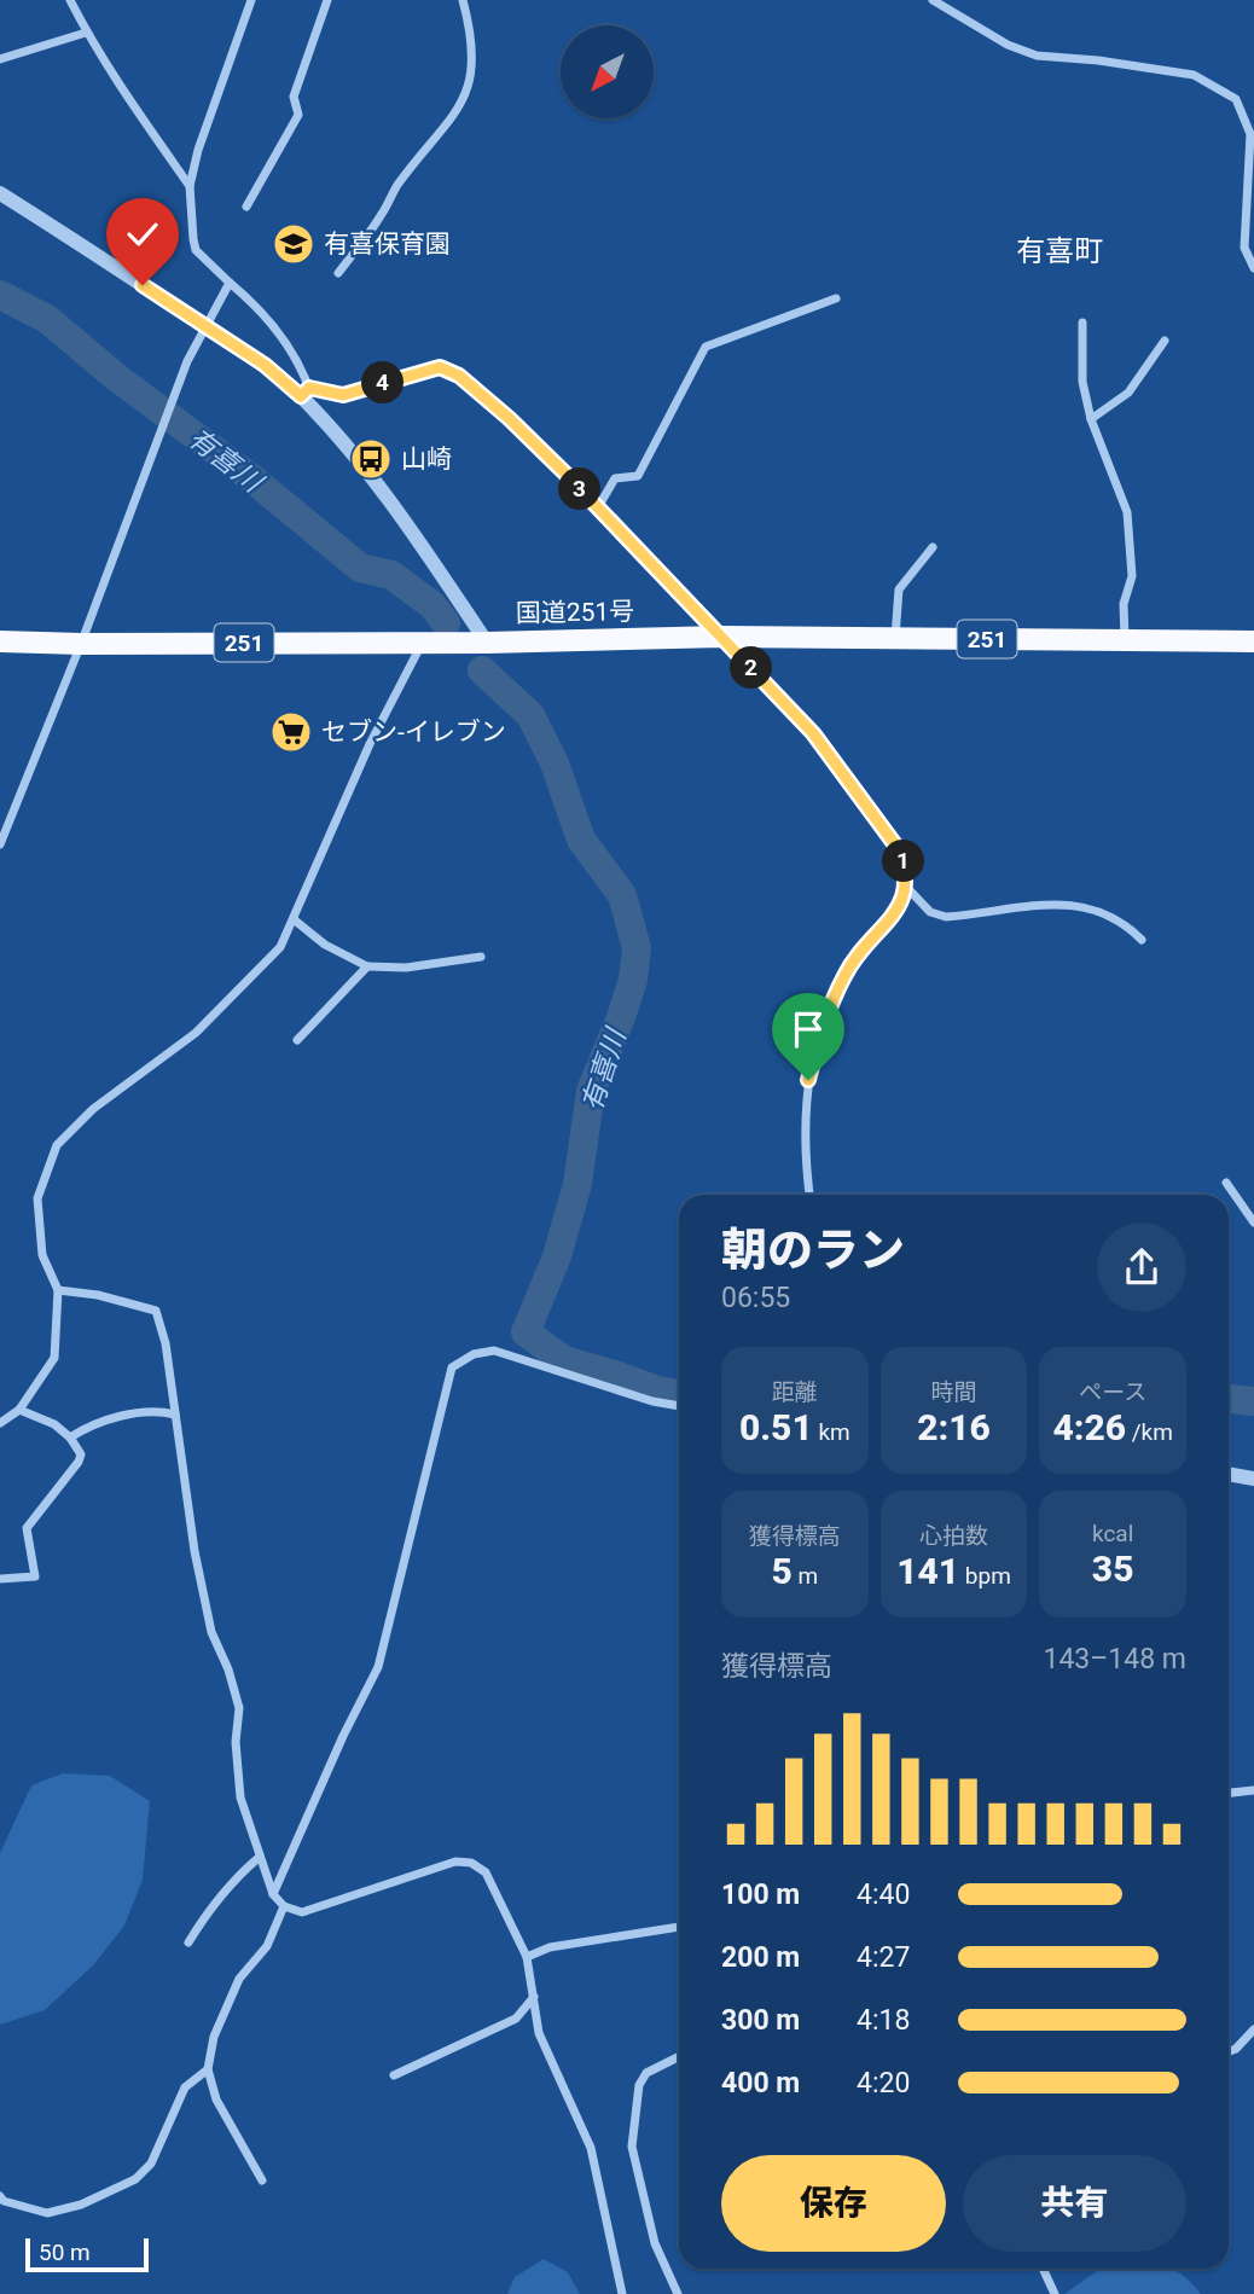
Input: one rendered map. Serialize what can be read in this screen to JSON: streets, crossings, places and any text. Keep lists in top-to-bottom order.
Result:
{
  "streets": {
    "highway": ["国道251号", "251"]
  },
  "districts": ["有喜町"],
  "water": ["有喜川"],
  "places": {
    "school or university": ["有喜保育園"],
    "bus stop": ["山崎"],
    "supermarket": ["セブン-イレブン"]
  },
  "scale_bar": "50 m",
  "north": "bottom left",
  "page": {
    "pins": [
      "4",
      "3",
      "2",
      "1"
    ],
    "heading": ["朝のラン", "06:55"],
    "stats": [
      ["距離", "0.51 km"],
      ["時間", "2:16"],
      ["ペース", "4:26 /km"],
      ["獲得標高", "5 m"],
      ["心拍数", "141 bpm"],
      ["kcal", "35"]
    ],
    "chart": ["獲得標高", "143–148 m"],
    "list": [
      {
        "name": "100 m",
        "note": "4:40"
      },
      {
        "name": "200 m",
        "note": "4:27"
      },
      {
        "name": "300 m",
        "note": "4:18"
      },
      {
        "name": "400 m",
        "note": "4:20"
      }
    ],
    "buttons": ["保存", "共有"],
    "scale": "50 m"
  }
}
